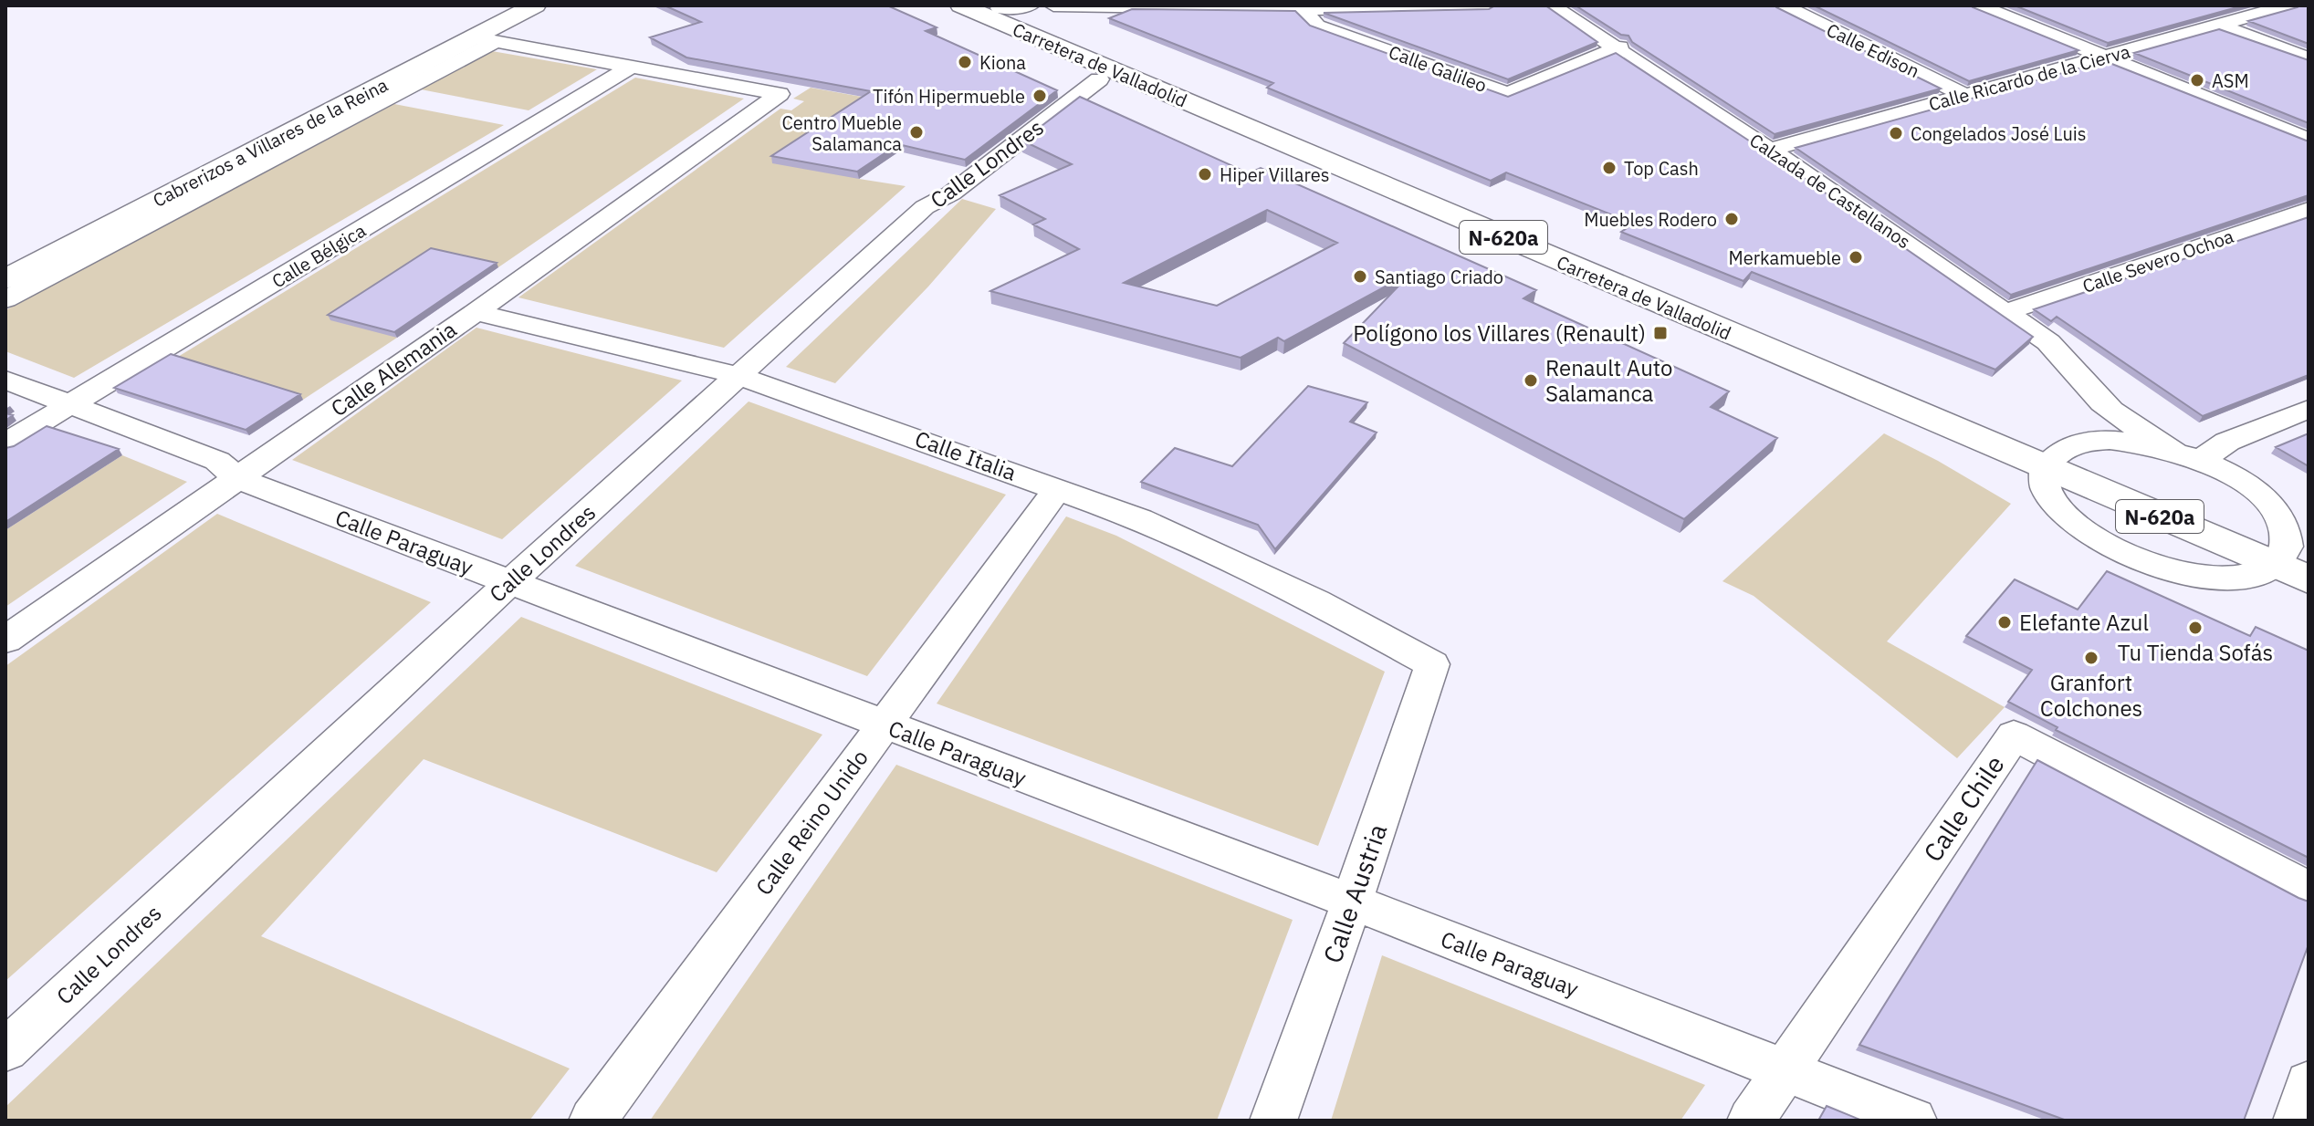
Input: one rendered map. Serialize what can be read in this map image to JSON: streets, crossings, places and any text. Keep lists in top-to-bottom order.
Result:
{
  "streets": {
    "main road": ["Carretera de Valladolid", "Cabrerizos a Villares de la Reina", "N-620a"],
    "street": [
      "Calle Edison",
      "Calle Galileo",
      "Calle Ricardo de la Cierva",
      "Calle Londres",
      "Calzada de Castellanos",
      "Calle Bélgica",
      "Calle Severo Ochoa",
      "Calle Alemania",
      "Calle Italia",
      "Calle Paraguay",
      "Calle Chile",
      "Calle Reino Unido",
      "Calle Austria"
    ]
  },
  "crossings": [
    ["Calle Edison", "Calle Ricardo de la Cierva"],
    ["Carretera de Valladolid", "Calzada de Castellanos"],
    ["Calle Galileo", "Calzada de Castellanos"],
    ["Calle Ricardo de la Cierva", "Calzada de Castellanos"],
    ["Calle Londres", "Calle Italia"],
    ["Calle Londres", "Calle Paraguay"],
    ["Calzada de Castellanos", "Calle Severo Ochoa"],
    ["Calle Bélgica", "Calle Alemania"],
    ["Calle Bélgica", "Calle Paraguay"],
    ["Calle Alemania", "Calle Italia"],
    ["Calle Alemania", "Calle Paraguay"],
    ["Calle Italia", "Calle Reino Unido"],
    ["Calle Italia", "Calle Austria"],
    ["Calle Paraguay", "Calle Chile"],
    ["Calle Paraguay", "Calle Reino Unido"],
    ["Calle Paraguay", "Calle Austria"]
  ],
  "places": {
    "other": [
      "Kiona",
      "ASM",
      "Tifón Hipermueble",
      "Centro Mueble Salamanca",
      "Congelados José Luis",
      "Top Cash",
      "Hiper Villares",
      "Muebles Rodero",
      "Merkamueble",
      "Santiago Criado",
      "Renault Auto Salamanca",
      "Elefante Azul",
      "Tu Tienda Sofás",
      "Granfort Colchones"
    ],
    "transit": ["Polígono los Villares (Renault)"]
  }
}
